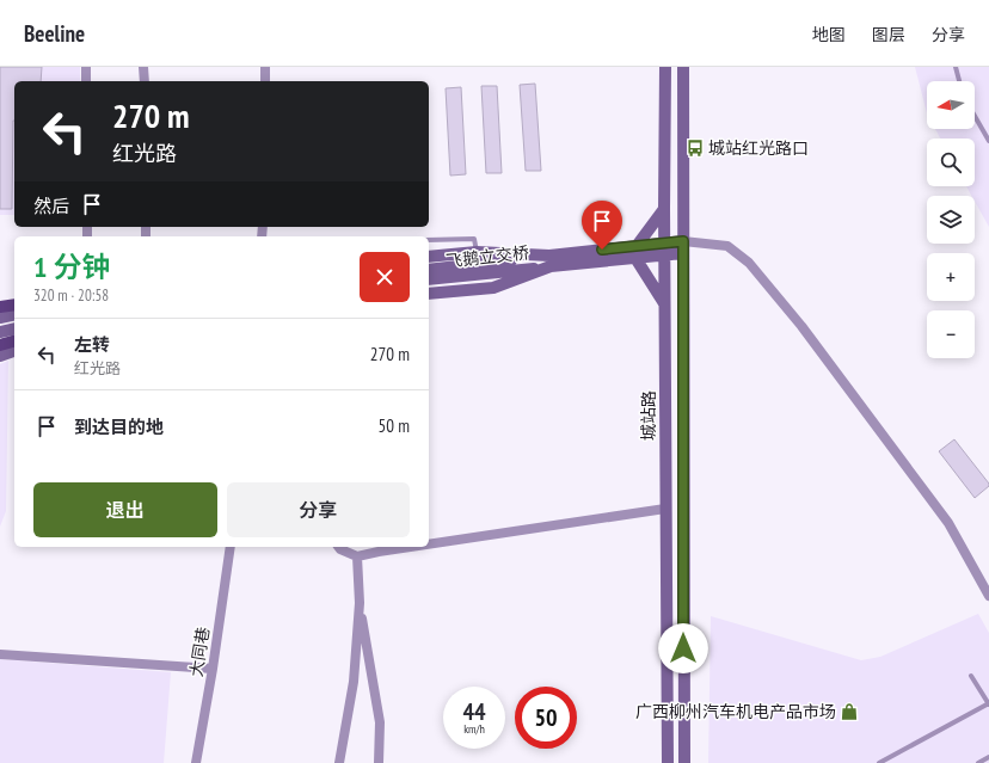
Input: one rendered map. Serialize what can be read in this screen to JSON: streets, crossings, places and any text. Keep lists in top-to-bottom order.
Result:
{
  "streets": {
    "main road": ["飞鹅立交桥", "城站路"],
    "street": ["大同巷"]
  },
  "places": {
    "bus stop": ["城站红光路口"],
    "shop": ["广西柳州汽车机电产品市场"]
  },
  "north": "left",
  "page": {
    "header": "Beeline",
    "nav": ["地图", "图层", "分享"],
    "map_buttons": ["+", "−"],
    "turn": ["270 m", "红光路"],
    "then": "然后",
    "heading": ["1 分钟", "320 m · 20:58"],
    "list": [
      {
        "name": "左转",
        "note": "红光路",
        "value": "270 m"
      },
      {
        "name": "到达目的地",
        "value": "50 m"
      }
    ],
    "buttons": ["退出", "分享"],
    "speed": "44 km/h",
    "limit": "50"
  }
}
